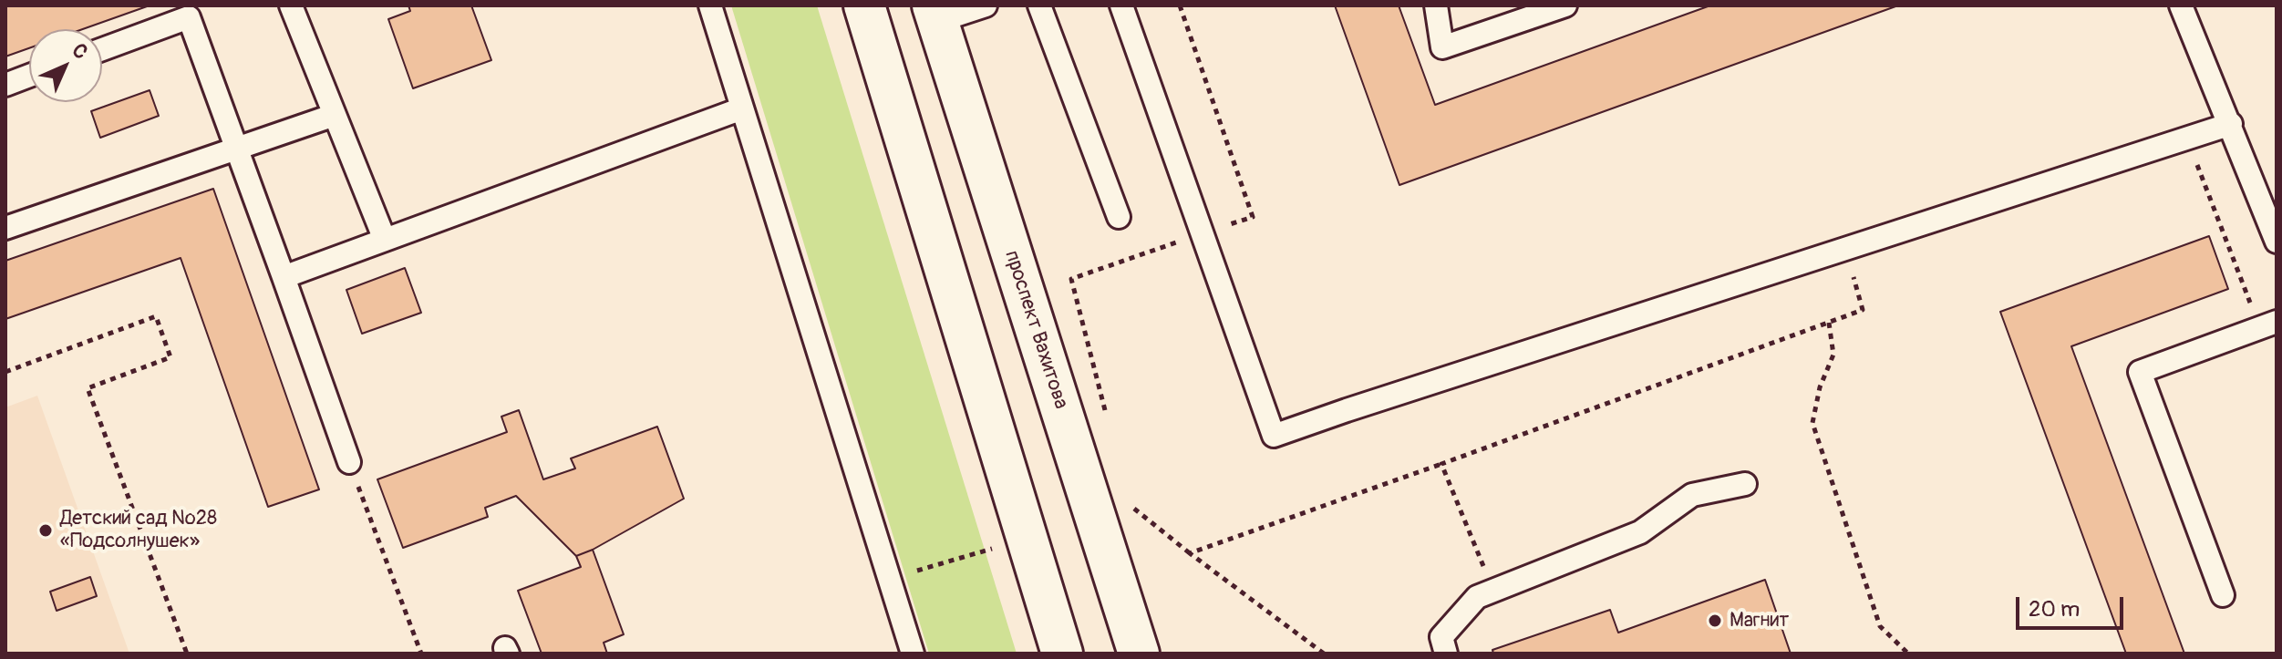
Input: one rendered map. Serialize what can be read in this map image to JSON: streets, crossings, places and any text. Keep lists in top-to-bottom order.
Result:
{
  "streets": {
    "main road": ["проспект Вахитова"]
  },
  "places": ["Детский сад №28 «Подсолнушек»", "Магнит"],
  "scale_bar": "20 m",
  "north": "top right"
}
